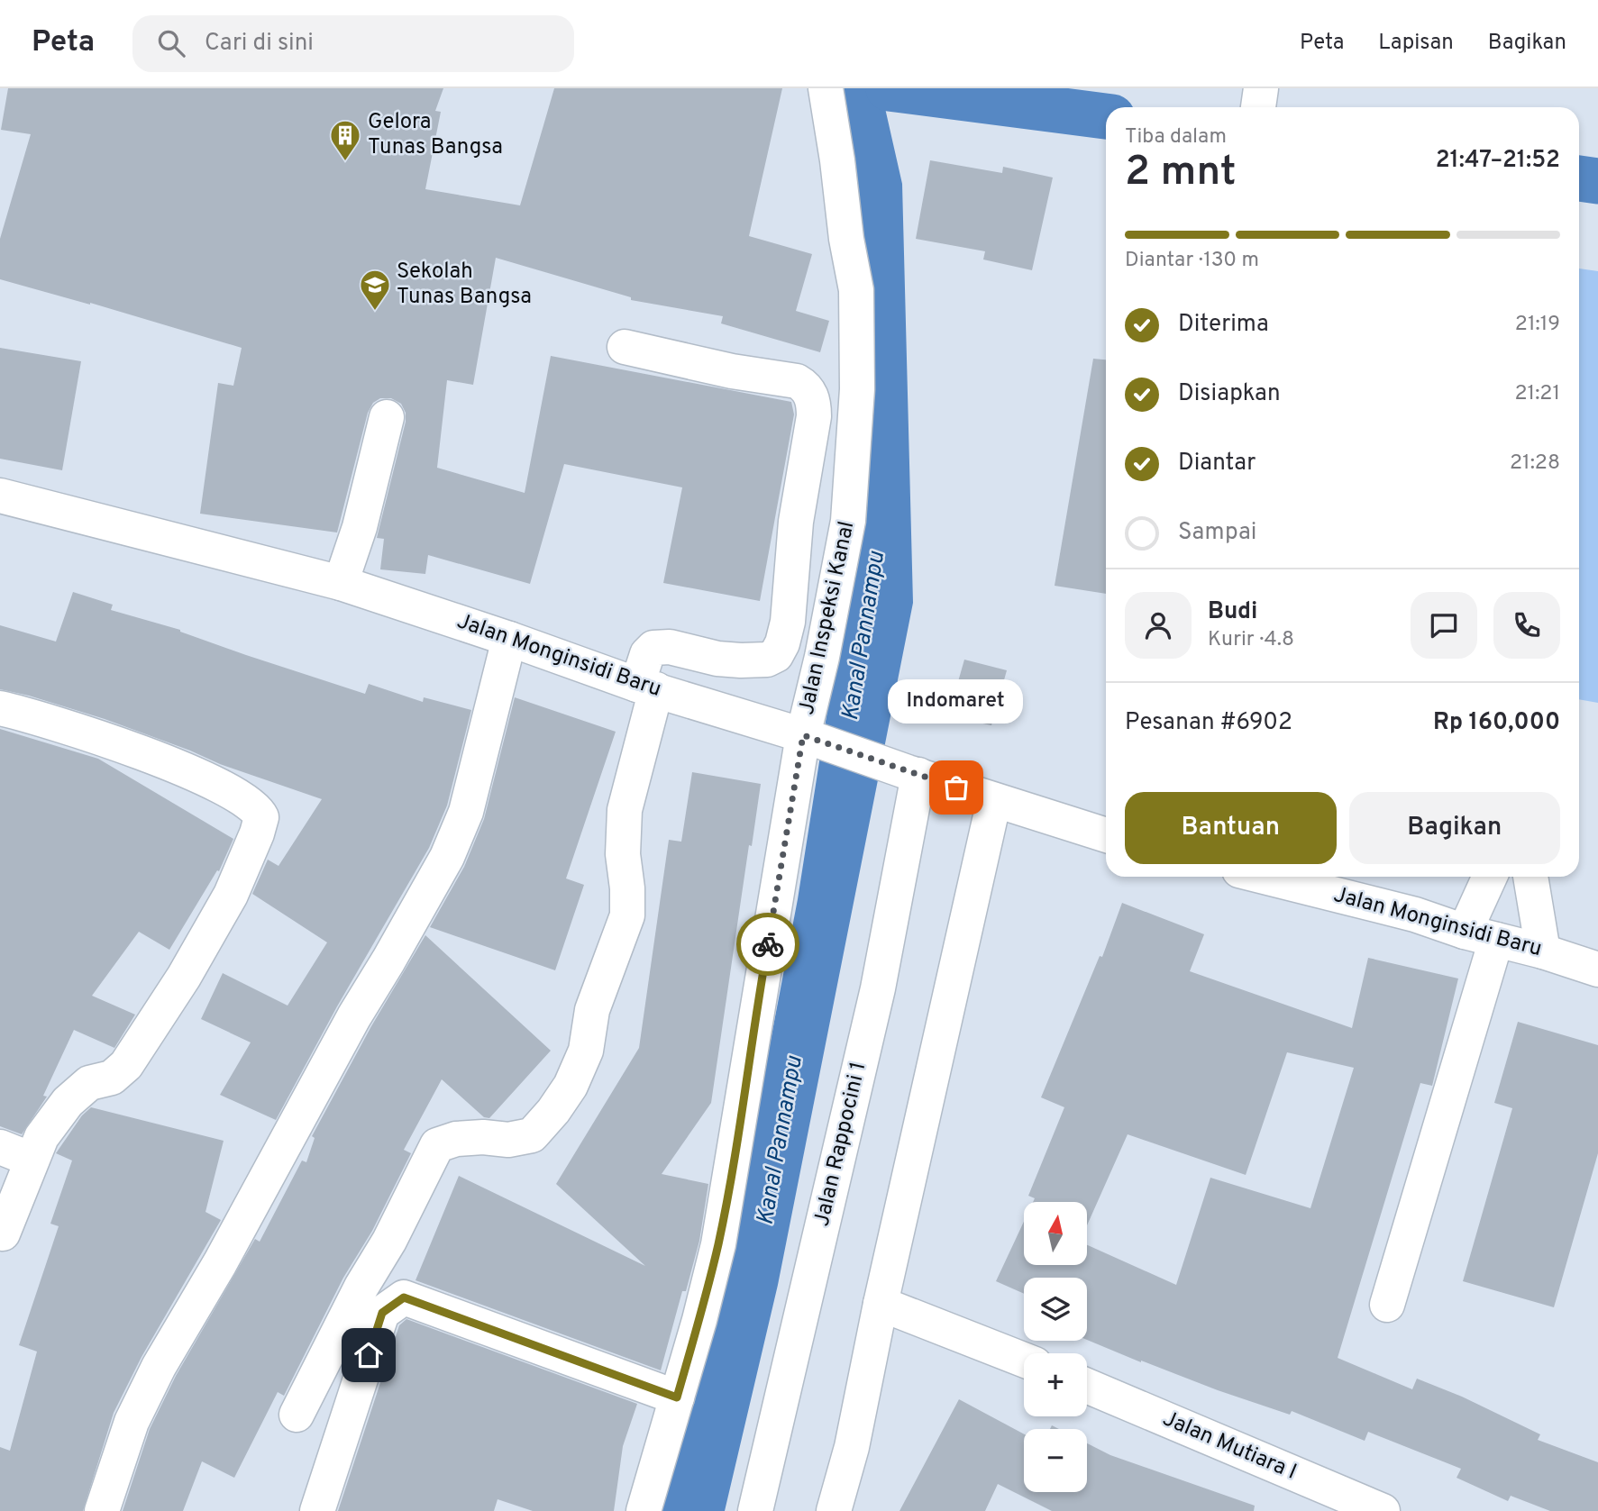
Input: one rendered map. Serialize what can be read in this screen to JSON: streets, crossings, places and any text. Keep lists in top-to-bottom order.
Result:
{
  "streets": {
    "street": [
      "Jalan Inspeksi Kanal",
      "Jalan Monginsidi Baru",
      "Jalan Rappocini 1",
      "Jalan Mutiara I"
    ]
  },
  "crossings": [
    ["Jalan Inspeksi Kanal", "Jalan Monginsidi Baru"],
    ["Jalan Monginsidi Baru", "Jalan Rappocini 1"]
  ],
  "water": ["Kanal Pannampu"],
  "places": {
    "building": ["Gelora Tunas Bangsa"],
    "school or university": ["Sekolah Tunas Bangsa"],
    "other": ["Indomaret"]
  },
  "north": "top",
  "page": {
    "header": "Peta",
    "search": "Cari di sini",
    "nav": ["Peta", "Lapisan", "Bagikan"],
    "heading": ["2 mnt", "Tiba dalam", "21:47–21:52"],
    "panel": [
      "Budi",
      "Kurir · 4.8",
      "Pesanan #6902",
      "Rp 160,000"
    ],
    "bar": "Diantar · 130 m",
    "list": [
      ["Diterima", "21:19"],
      ["Disiapkan", "21:21"],
      ["Diantar", "21:28"],
      "Sampai"
    ],
    "bubble": "Indomaret",
    "buttons": ["Bantuan", "Bagikan"],
    "map_buttons": ["+", "−"]
  }
}
